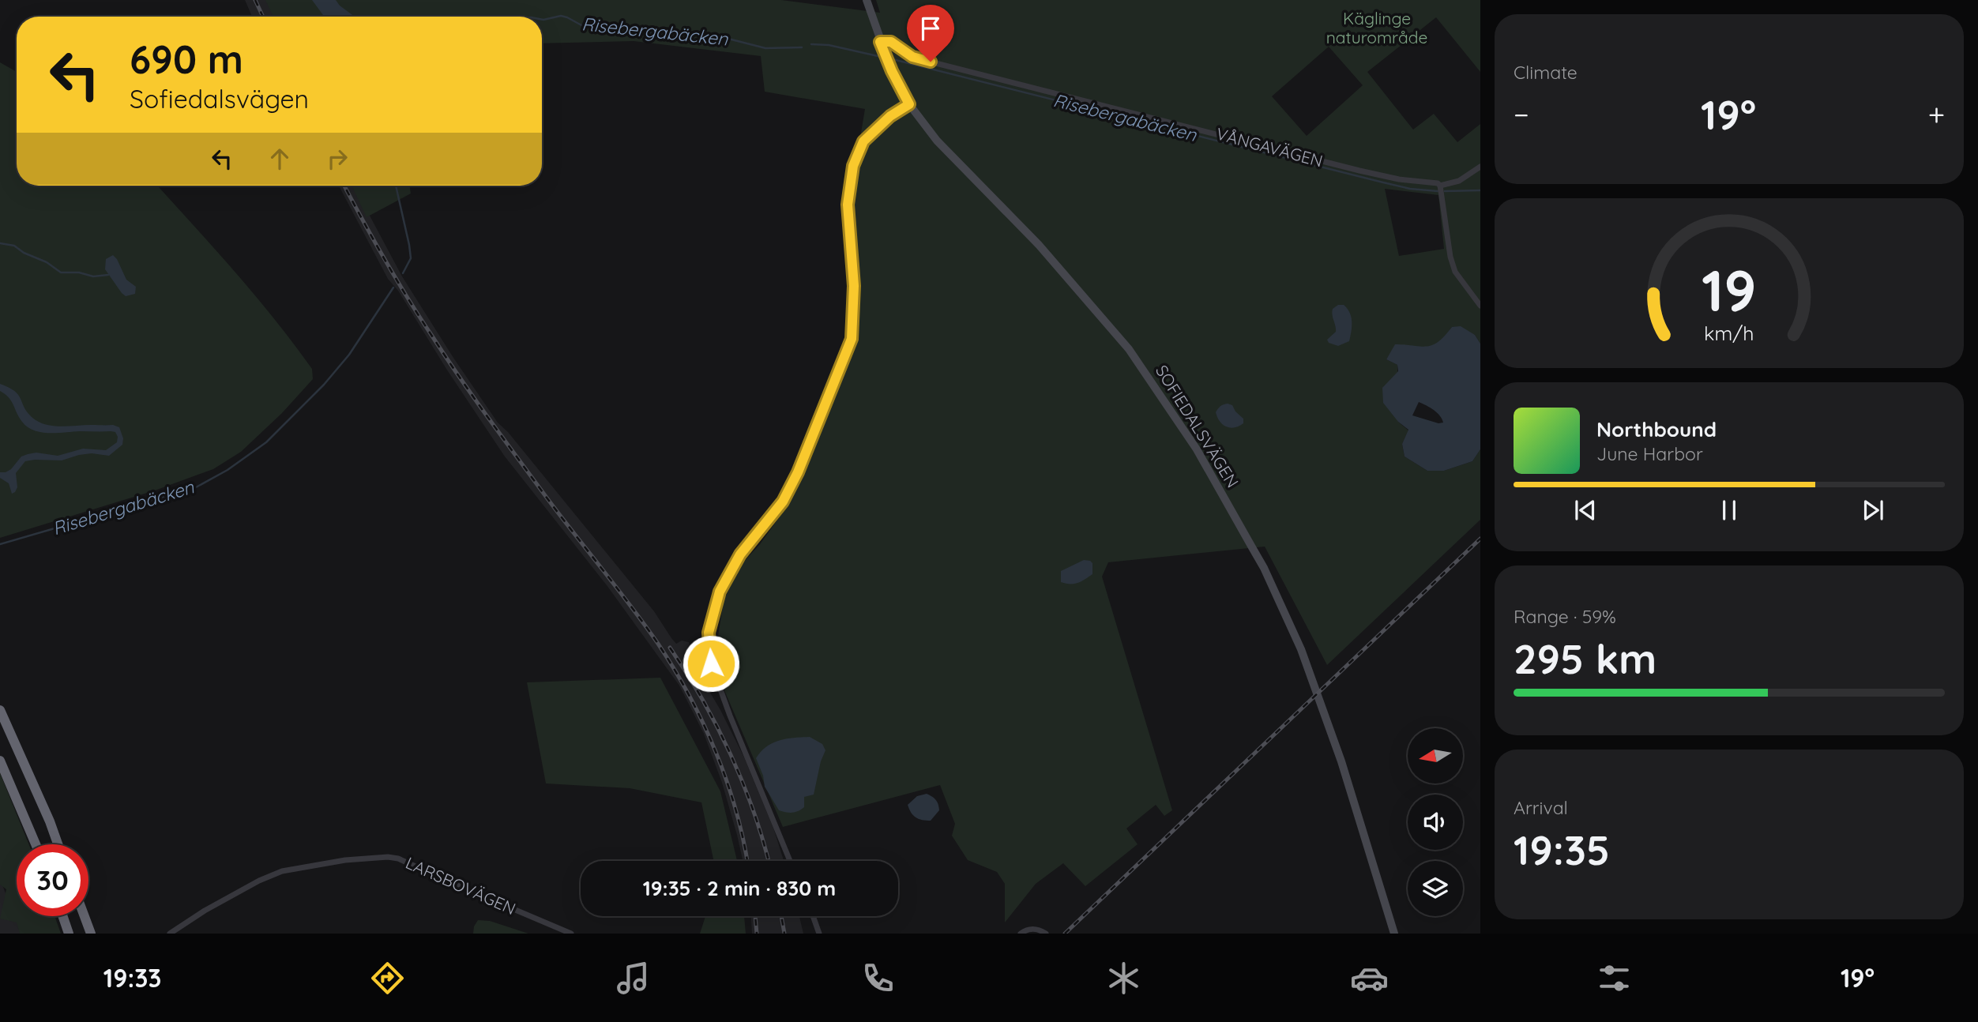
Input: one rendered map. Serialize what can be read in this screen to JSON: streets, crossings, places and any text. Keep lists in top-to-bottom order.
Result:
{
  "streets": {
    "main road": ["SOFIEDALSVÄGEN"],
    "street": ["VÅNGAVÄGEN", "LARSBOVÄGEN"]
  },
  "crossings": [
    ["VÅNGAVÄGEN", "SOFIEDALSVÄGEN"]
  ],
  "water": ["Risebergabäcken"],
  "parks": ["Käglinge naturområde"],
  "north": "left",
  "page": {
    "tile": [
      "Climate",
      ["Range · 59%", "295 km"],
      ["Arrival", "19:35"]
    ],
    "turn": ["690 m", "Sofiedalsvägen"],
    "heat": ["−", "19°", "+"],
    "song": ["Northbound", "June Harbor"],
    "limit": "30",
    "trip": "19:35 · 2 min · 830 m",
    "tabs": ["19:33", "19°"],
    "gauge": ["19", "km/h"]
  }
}
